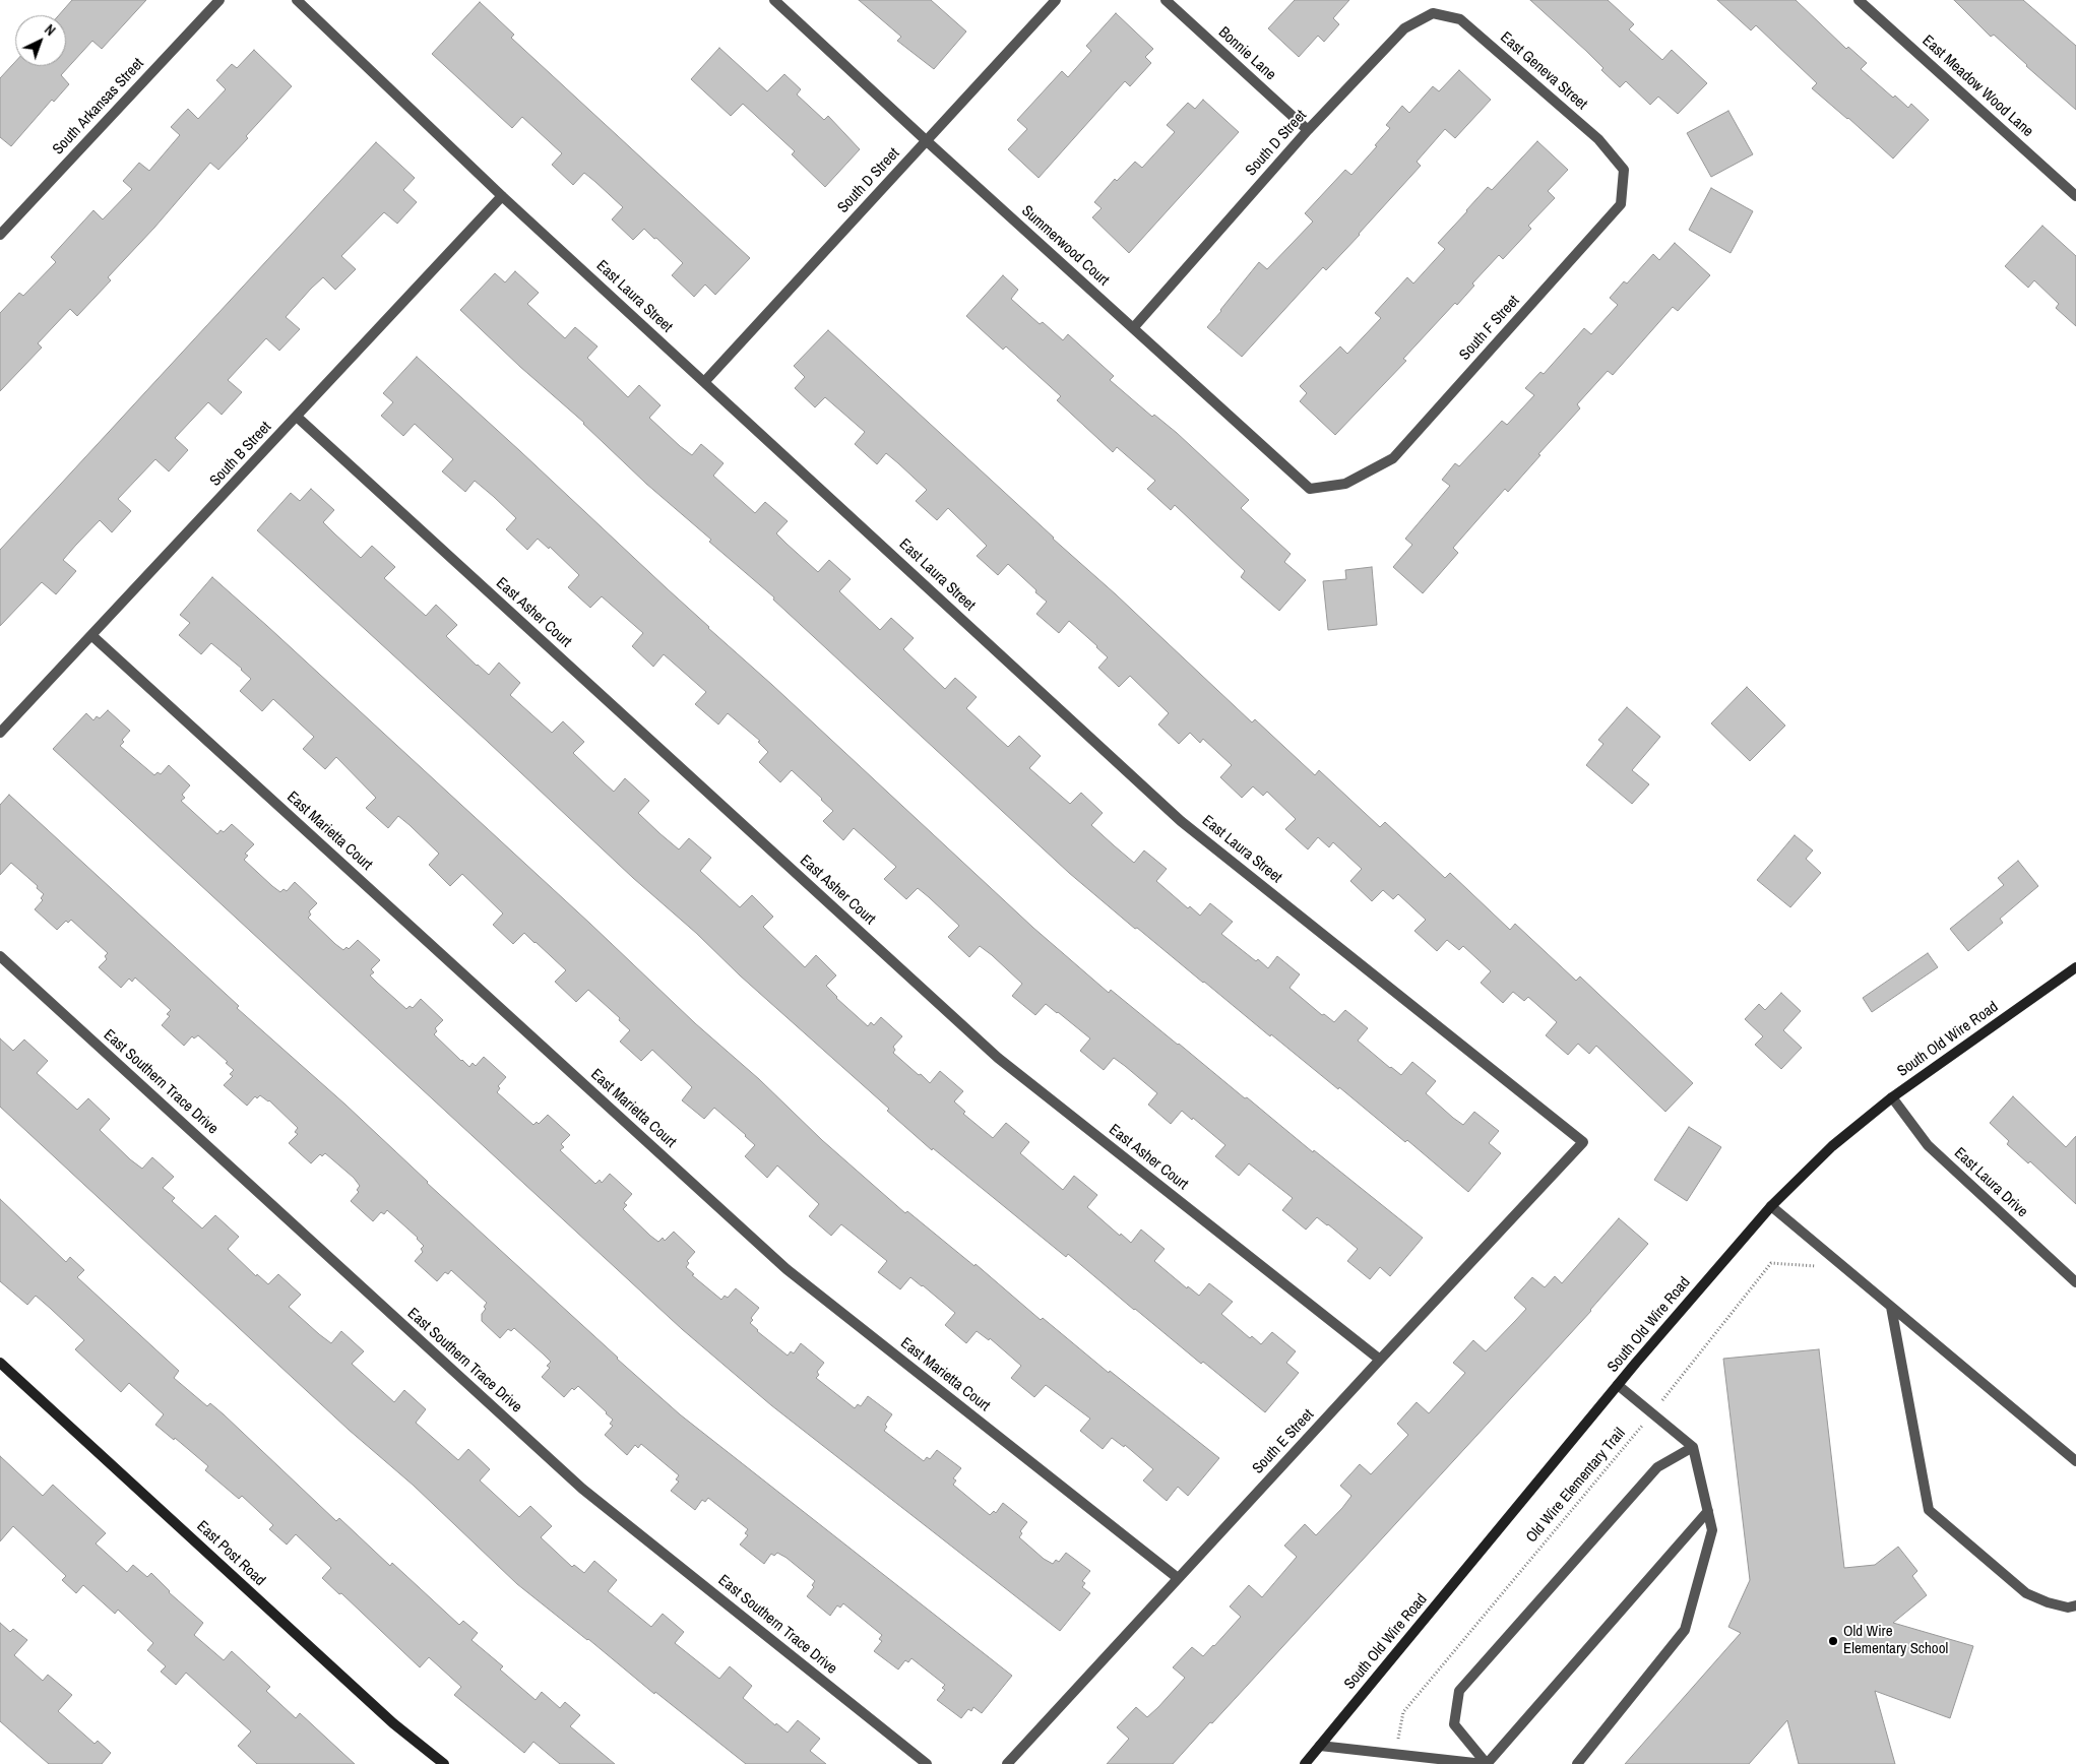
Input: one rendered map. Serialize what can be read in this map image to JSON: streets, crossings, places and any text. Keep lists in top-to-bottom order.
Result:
{
  "streets": {
    "street": [
      "Bonnie Lane",
      "East Geneva Street",
      "East Meadow Wood Lane",
      "South Arkansas Street",
      "South D Street",
      "Summerwood Court",
      "East Laura Street",
      "South F Street",
      "South B Street",
      "East Asher Court",
      "East Marietta Court",
      "South Old Wire Road",
      "East Southern Trace Drive",
      "East Laura Drive",
      "South E Street",
      "East Post Road"
    ],
    "path": ["Old Wire Elementary Trail"]
  },
  "crossings": [
    ["Bonnie Lane", "South D Street"],
    ["East Geneva Street", "South D Street"],
    ["East Geneva Street", "South F Street"],
    ["South D Street", "Summerwood Court"],
    ["South D Street", "East Laura Street"],
    ["Summerwood Court", "South F Street"],
    ["East Laura Street", "South B Street"],
    ["East Laura Street", "South E Street"],
    ["South B Street", "East Asher Court"],
    ["South B Street", "East Marietta Court"],
    ["East Asher Court", "South E Street"],
    ["East Marietta Court", "South E Street"],
    ["South Old Wire Road", "East Laura Drive"]
  ],
  "places": ["Old Wire Elementary School"],
  "north": "top right"
}
